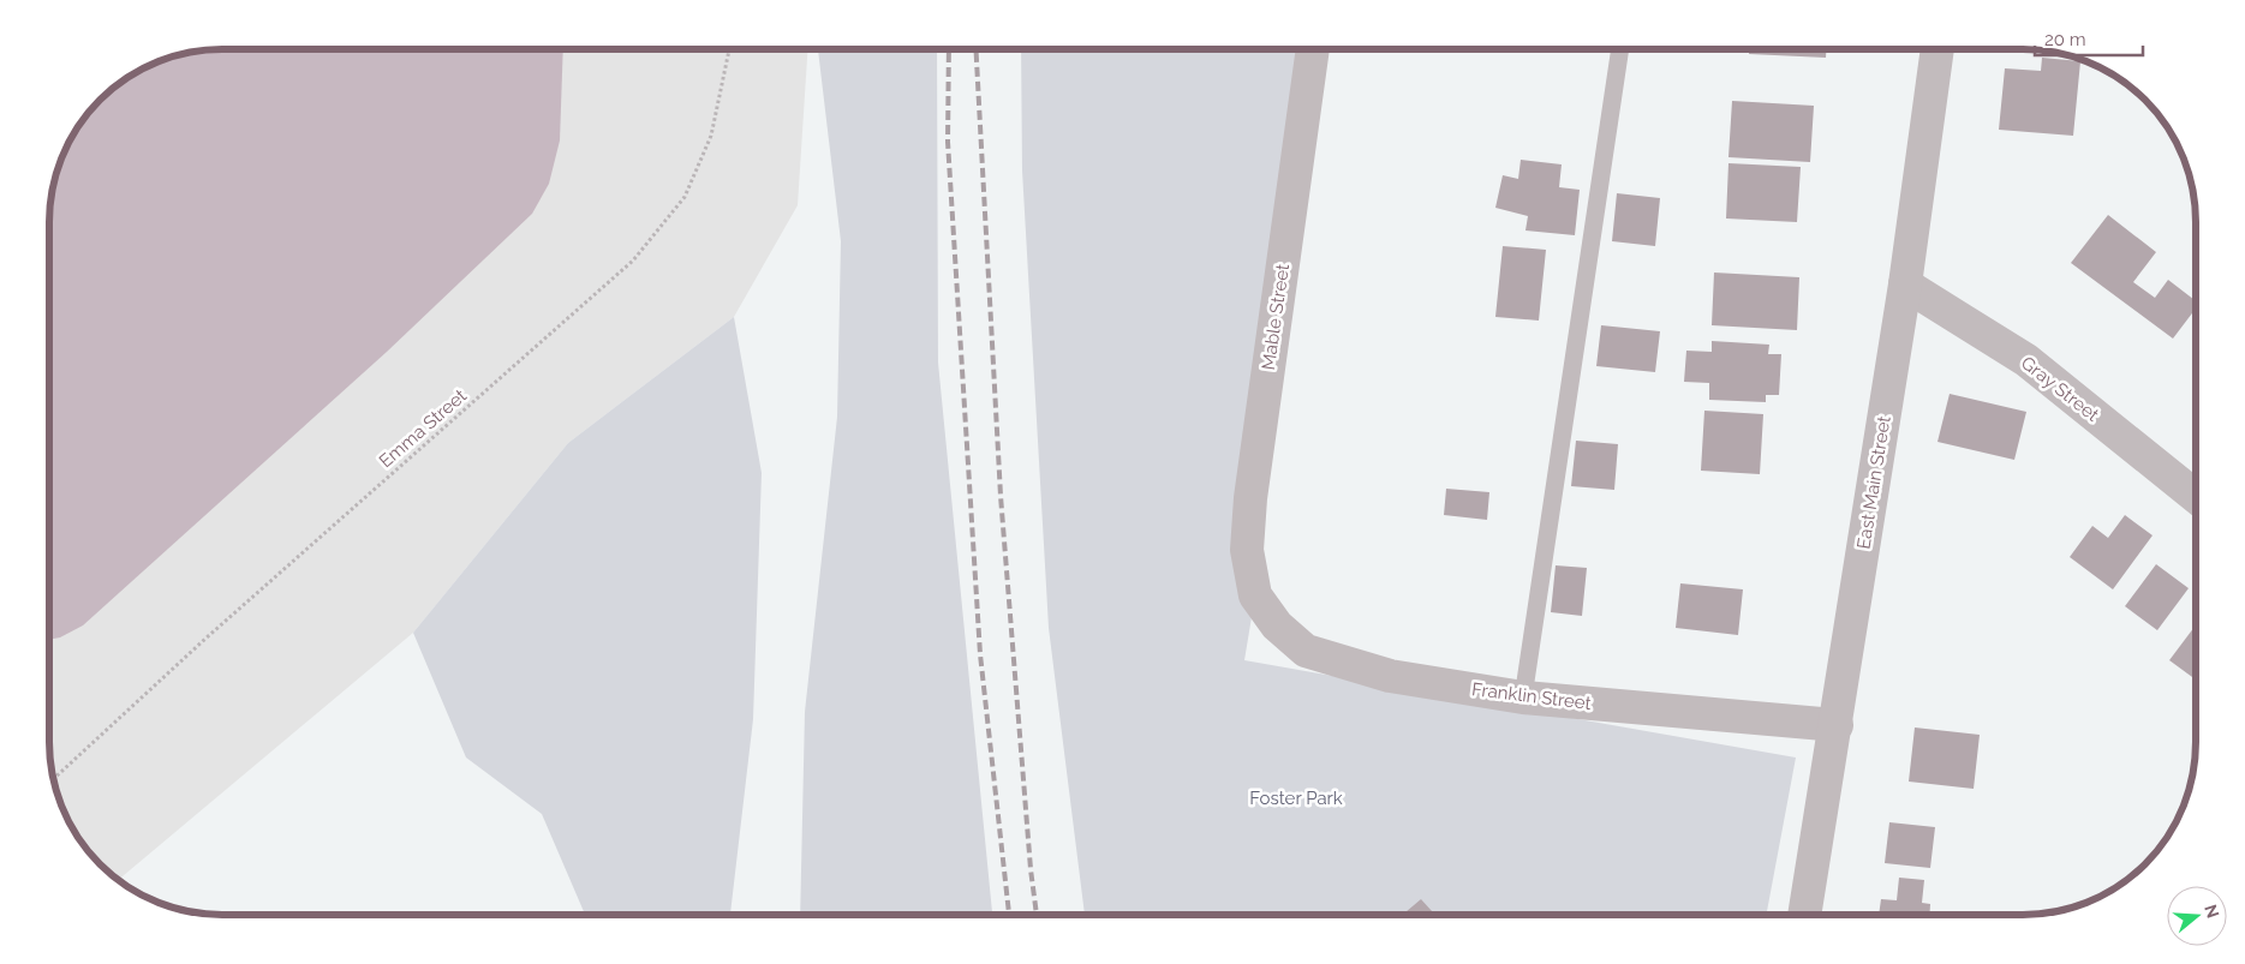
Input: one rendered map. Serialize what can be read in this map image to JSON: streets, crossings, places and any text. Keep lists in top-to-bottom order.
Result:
{
  "streets": {
    "street": [
      "Mable Street",
      "Gray Street",
      "East Main Street",
      "Franklin Street"
    ],
    "path": ["Emma Street"]
  },
  "crossings": [
    ["Mable Street", "Franklin Street"],
    ["Gray Street", "East Main Street"],
    ["East Main Street", "Franklin Street"]
  ],
  "parks": ["Foster Park"],
  "scale_bar": "20 m",
  "north": "right"
}
